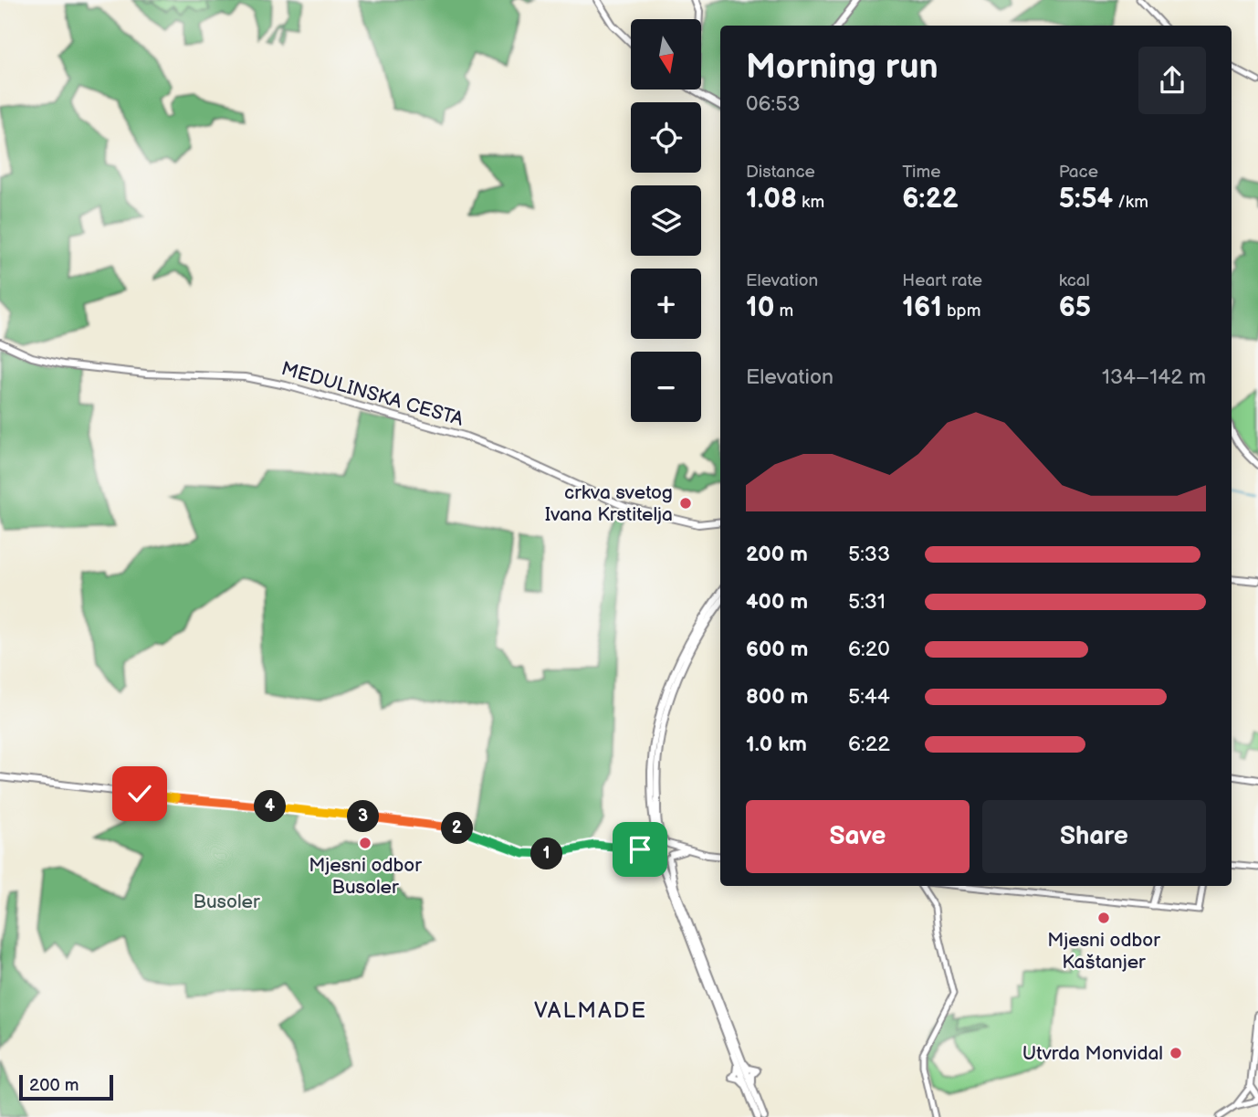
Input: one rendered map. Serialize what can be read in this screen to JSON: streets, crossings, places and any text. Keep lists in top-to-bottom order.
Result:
{
  "streets": {
    "main road": ["MEDULINSKA CESTA"]
  },
  "districts": ["VALMADE"],
  "parks": ["Busoler"],
  "places": [
    "crkva svetog Ivana Krstitelja",
    "Mjesni odbor Busoler",
    "Mjesni odbor Kaštanjer",
    "Utvrda Monvidal"
  ],
  "scale_bar": "200 m",
  "north": "bottom",
  "page": {
    "map_buttons": ["+", "−"],
    "heading": ["Morning run", "06:53"],
    "stats": [
      ["Distance", "1.08 km"],
      ["Time", "6:22"],
      ["Pace", "5:54 /km"],
      ["Elevation", "10 m"],
      ["Heart rate", "161 bpm"],
      ["kcal", "65"]
    ],
    "chart": ["Elevation", "134–142 m"],
    "list": [
      {
        "name": "200 m",
        "note": "5:33"
      },
      {
        "name": "400 m",
        "note": "5:31"
      },
      {
        "name": "600 m",
        "note": "6:20"
      },
      {
        "name": "800 m",
        "note": "5:44"
      },
      {
        "name": "1.0 km",
        "note": "6:22"
      }
    ],
    "buttons": ["Save", "Share"],
    "pins": [
      "4",
      "3",
      "2",
      "1"
    ],
    "scale": "200 m"
  }
}
